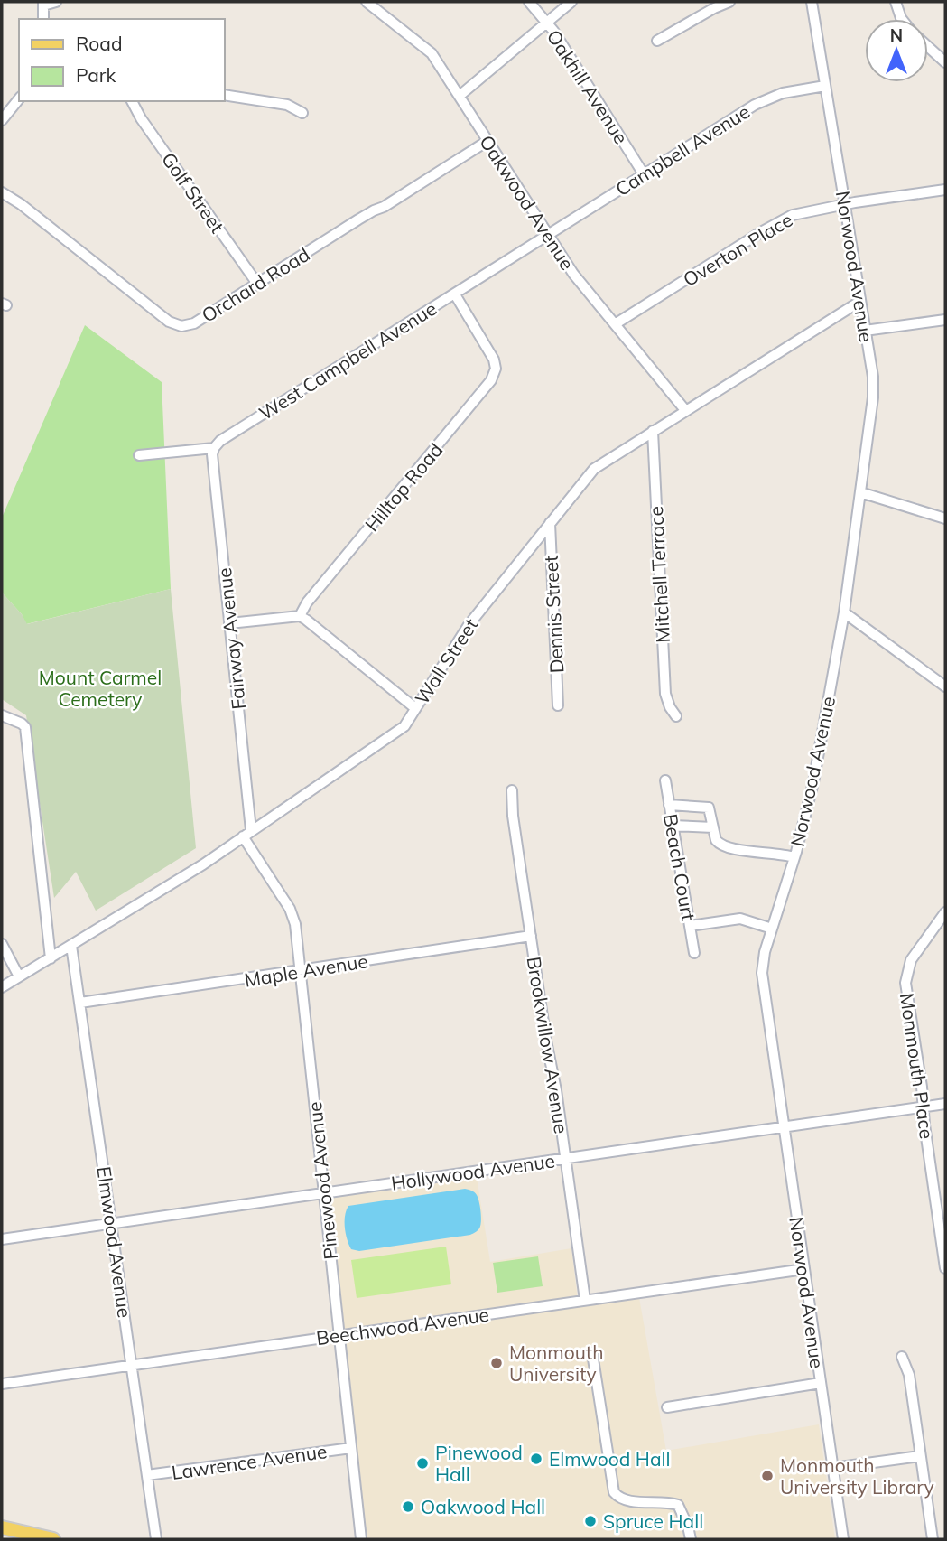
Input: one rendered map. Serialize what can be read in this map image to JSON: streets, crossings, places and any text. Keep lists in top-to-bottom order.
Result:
{
  "streets": {
    "street": [
      "Oakhill Avenue",
      "Campbell Avenue",
      "Golf Street",
      "Oakwood Avenue",
      "Overton Place",
      "Norwood Avenue",
      "Orchard Road",
      "West Campbell Avenue",
      "Hilltop Road",
      "Mitchell Terrace",
      "Dennis Street",
      "Fairway Avenue",
      "Wall Street",
      "Beach Court",
      "Maple Avenue",
      "Brookwillow Avenue",
      "Monmouth Place",
      "Hollywood Avenue",
      "Pinewood Avenue",
      "Elmwood Avenue",
      "Beechwood Avenue",
      "Lawrence Avenue"
    ]
  },
  "crossings": [
    ["Oakhill Avenue", "Campbell Avenue"],
    ["Campbell Avenue", "Oakwood Avenue"],
    ["Campbell Avenue", "Norwood Avenue"],
    ["Campbell Avenue", "West Campbell Avenue"],
    ["Golf Street", "Orchard Road"],
    ["Oakwood Avenue", "Overton Place"],
    ["Oakwood Avenue", "Orchard Road"],
    ["Oakwood Avenue", "West Campbell Avenue"],
    ["Oakwood Avenue", "Wall Street"],
    ["Overton Place", "Norwood Avenue"],
    ["Norwood Avenue", "Wall Street"],
    ["Norwood Avenue", "Hollywood Avenue"],
    ["Norwood Avenue", "Beechwood Avenue"],
    ["West Campbell Avenue", "Hilltop Road"],
    ["West Campbell Avenue", "Fairway Avenue"],
    ["Mitchell Terrace", "Wall Street"],
    ["Dennis Street", "Wall Street"],
    ["Fairway Avenue", "Wall Street"],
    ["Fairway Avenue", "Pinewood Avenue"],
    ["Wall Street", "Pinewood Avenue"],
    ["Wall Street", "Elmwood Avenue"],
    ["Maple Avenue", "Brookwillow Avenue"],
    ["Maple Avenue", "Pinewood Avenue"],
    ["Maple Avenue", "Elmwood Avenue"],
    ["Brookwillow Avenue", "Hollywood Avenue"],
    ["Brookwillow Avenue", "Beechwood Avenue"],
    ["Monmouth Place", "Hollywood Avenue"],
    ["Hollywood Avenue", "Pinewood Avenue"],
    ["Hollywood Avenue", "Elmwood Avenue"],
    ["Pinewood Avenue", "Beechwood Avenue"],
    ["Pinewood Avenue", "Lawrence Avenue"],
    ["Elmwood Avenue", "Beechwood Avenue"],
    ["Elmwood Avenue", "Lawrence Avenue"]
  ],
  "parks": ["Mount Carmel Cemetery"],
  "places": [
    "Monmouth University",
    "Elmwood Hall",
    "Pinewood Hall",
    "Monmouth University Library",
    "Oakwood Hall",
    "Spruce Hall"
  ],
  "legend": ["Road", "Park"],
  "north": "top"
}
